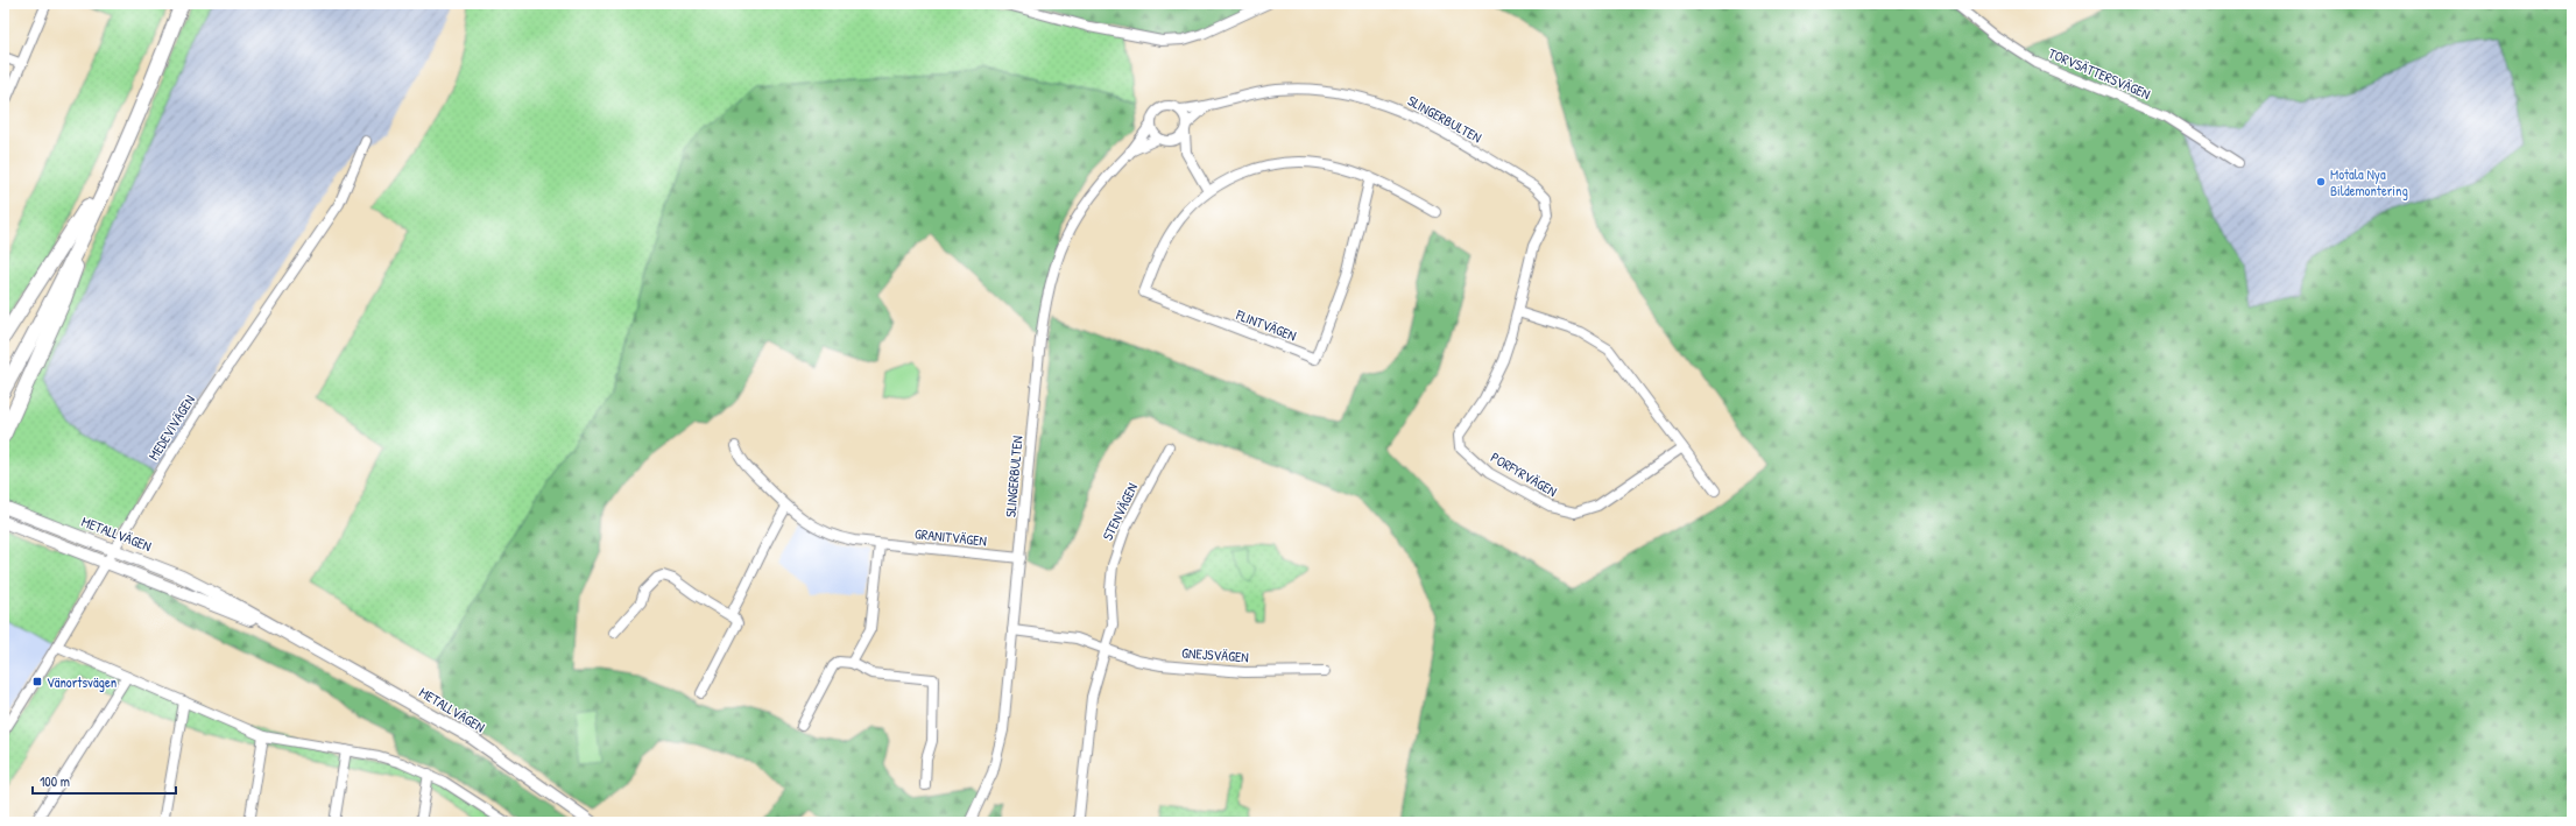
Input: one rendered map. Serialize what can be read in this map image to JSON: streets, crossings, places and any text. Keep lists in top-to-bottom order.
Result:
{
  "streets": {
    "main road": ["METALLVÄGEN"],
    "street": [
      "TORVSÄTTERSVÄGEN",
      "SLINGERBULTEN",
      "FLINTVÄGEN",
      "MEDEVIVÄGEN",
      "PORFYRVÄGEN",
      "STENVÄGEN",
      "GRANITVÄGEN",
      "GNEJSVÄGEN"
    ]
  },
  "crossings": [
    ["SLINGERBULTEN", "PORFYRVÄGEN"],
    ["SLINGERBULTEN", "GRANITVÄGEN"],
    ["SLINGERBULTEN", "GNEJSVÄGEN"],
    ["MEDEVIVÄGEN", "METALLVÄGEN"],
    ["STENVÄGEN", "GNEJSVÄGEN"]
  ],
  "places": {
    "other": ["Motala Nya Bildemontering"],
    "transit": ["Vänortsvägen"]
  },
  "scale_bar": "100 m"
}
